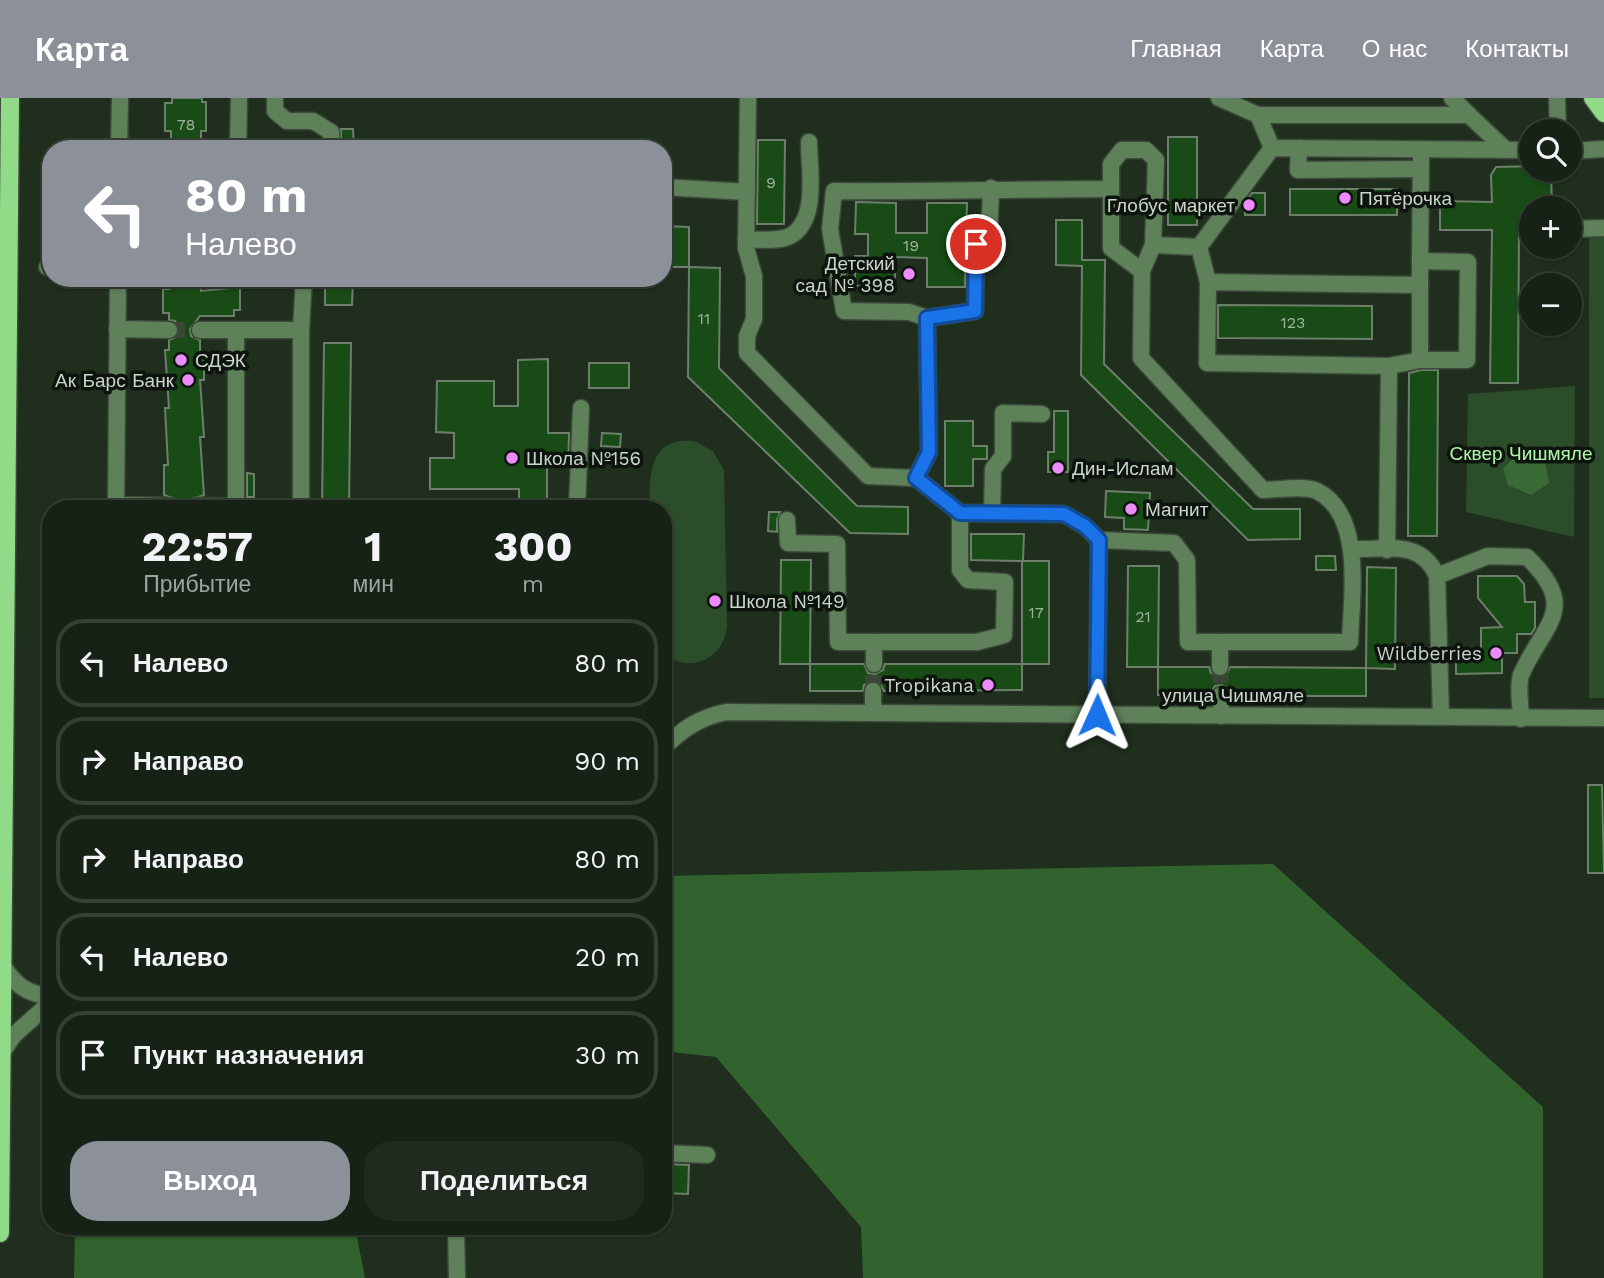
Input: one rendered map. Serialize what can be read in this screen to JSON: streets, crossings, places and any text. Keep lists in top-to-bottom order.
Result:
{
  "streets": {
    "street": ["улица Чишмяле"]
  },
  "parks": ["Сквер Чишмяле"],
  "places": [
    "Пятёрочка",
    "Глобус маркет",
    "Детский сад № 398",
    "СДЭК",
    "Ак Барс Банк",
    "Школа №156",
    "Дин-Ислам",
    "Магнит",
    "Школа №149",
    "Wildberries",
    "Tropikana"
  ],
  "house_numbers": [
    "78",
    "9",
    "19",
    "11",
    "123",
    "17",
    "21"
  ],
  "page": {
    "header": "Карта",
    "nav": [
      "Главная",
      "Карта",
      "О нас",
      "Контакты"
    ],
    "map_buttons": ["+", "−"],
    "turn": ["80 m", "Налево"],
    "eta": [
      "22:57",
      "Прибытие",
      "1",
      "мин",
      "300",
      "m"
    ],
    "list": [
      {
        "name": "Налево",
        "value": "80 m"
      },
      {
        "name": "Направо",
        "value": "90 m"
      },
      {
        "name": "Направо",
        "value": "80 m"
      },
      {
        "name": "Налево",
        "value": "20 m"
      },
      {
        "name": "Пункт назначения",
        "value": "30 m"
      }
    ],
    "buttons": ["Выход", "Поделиться"]
  }
}
